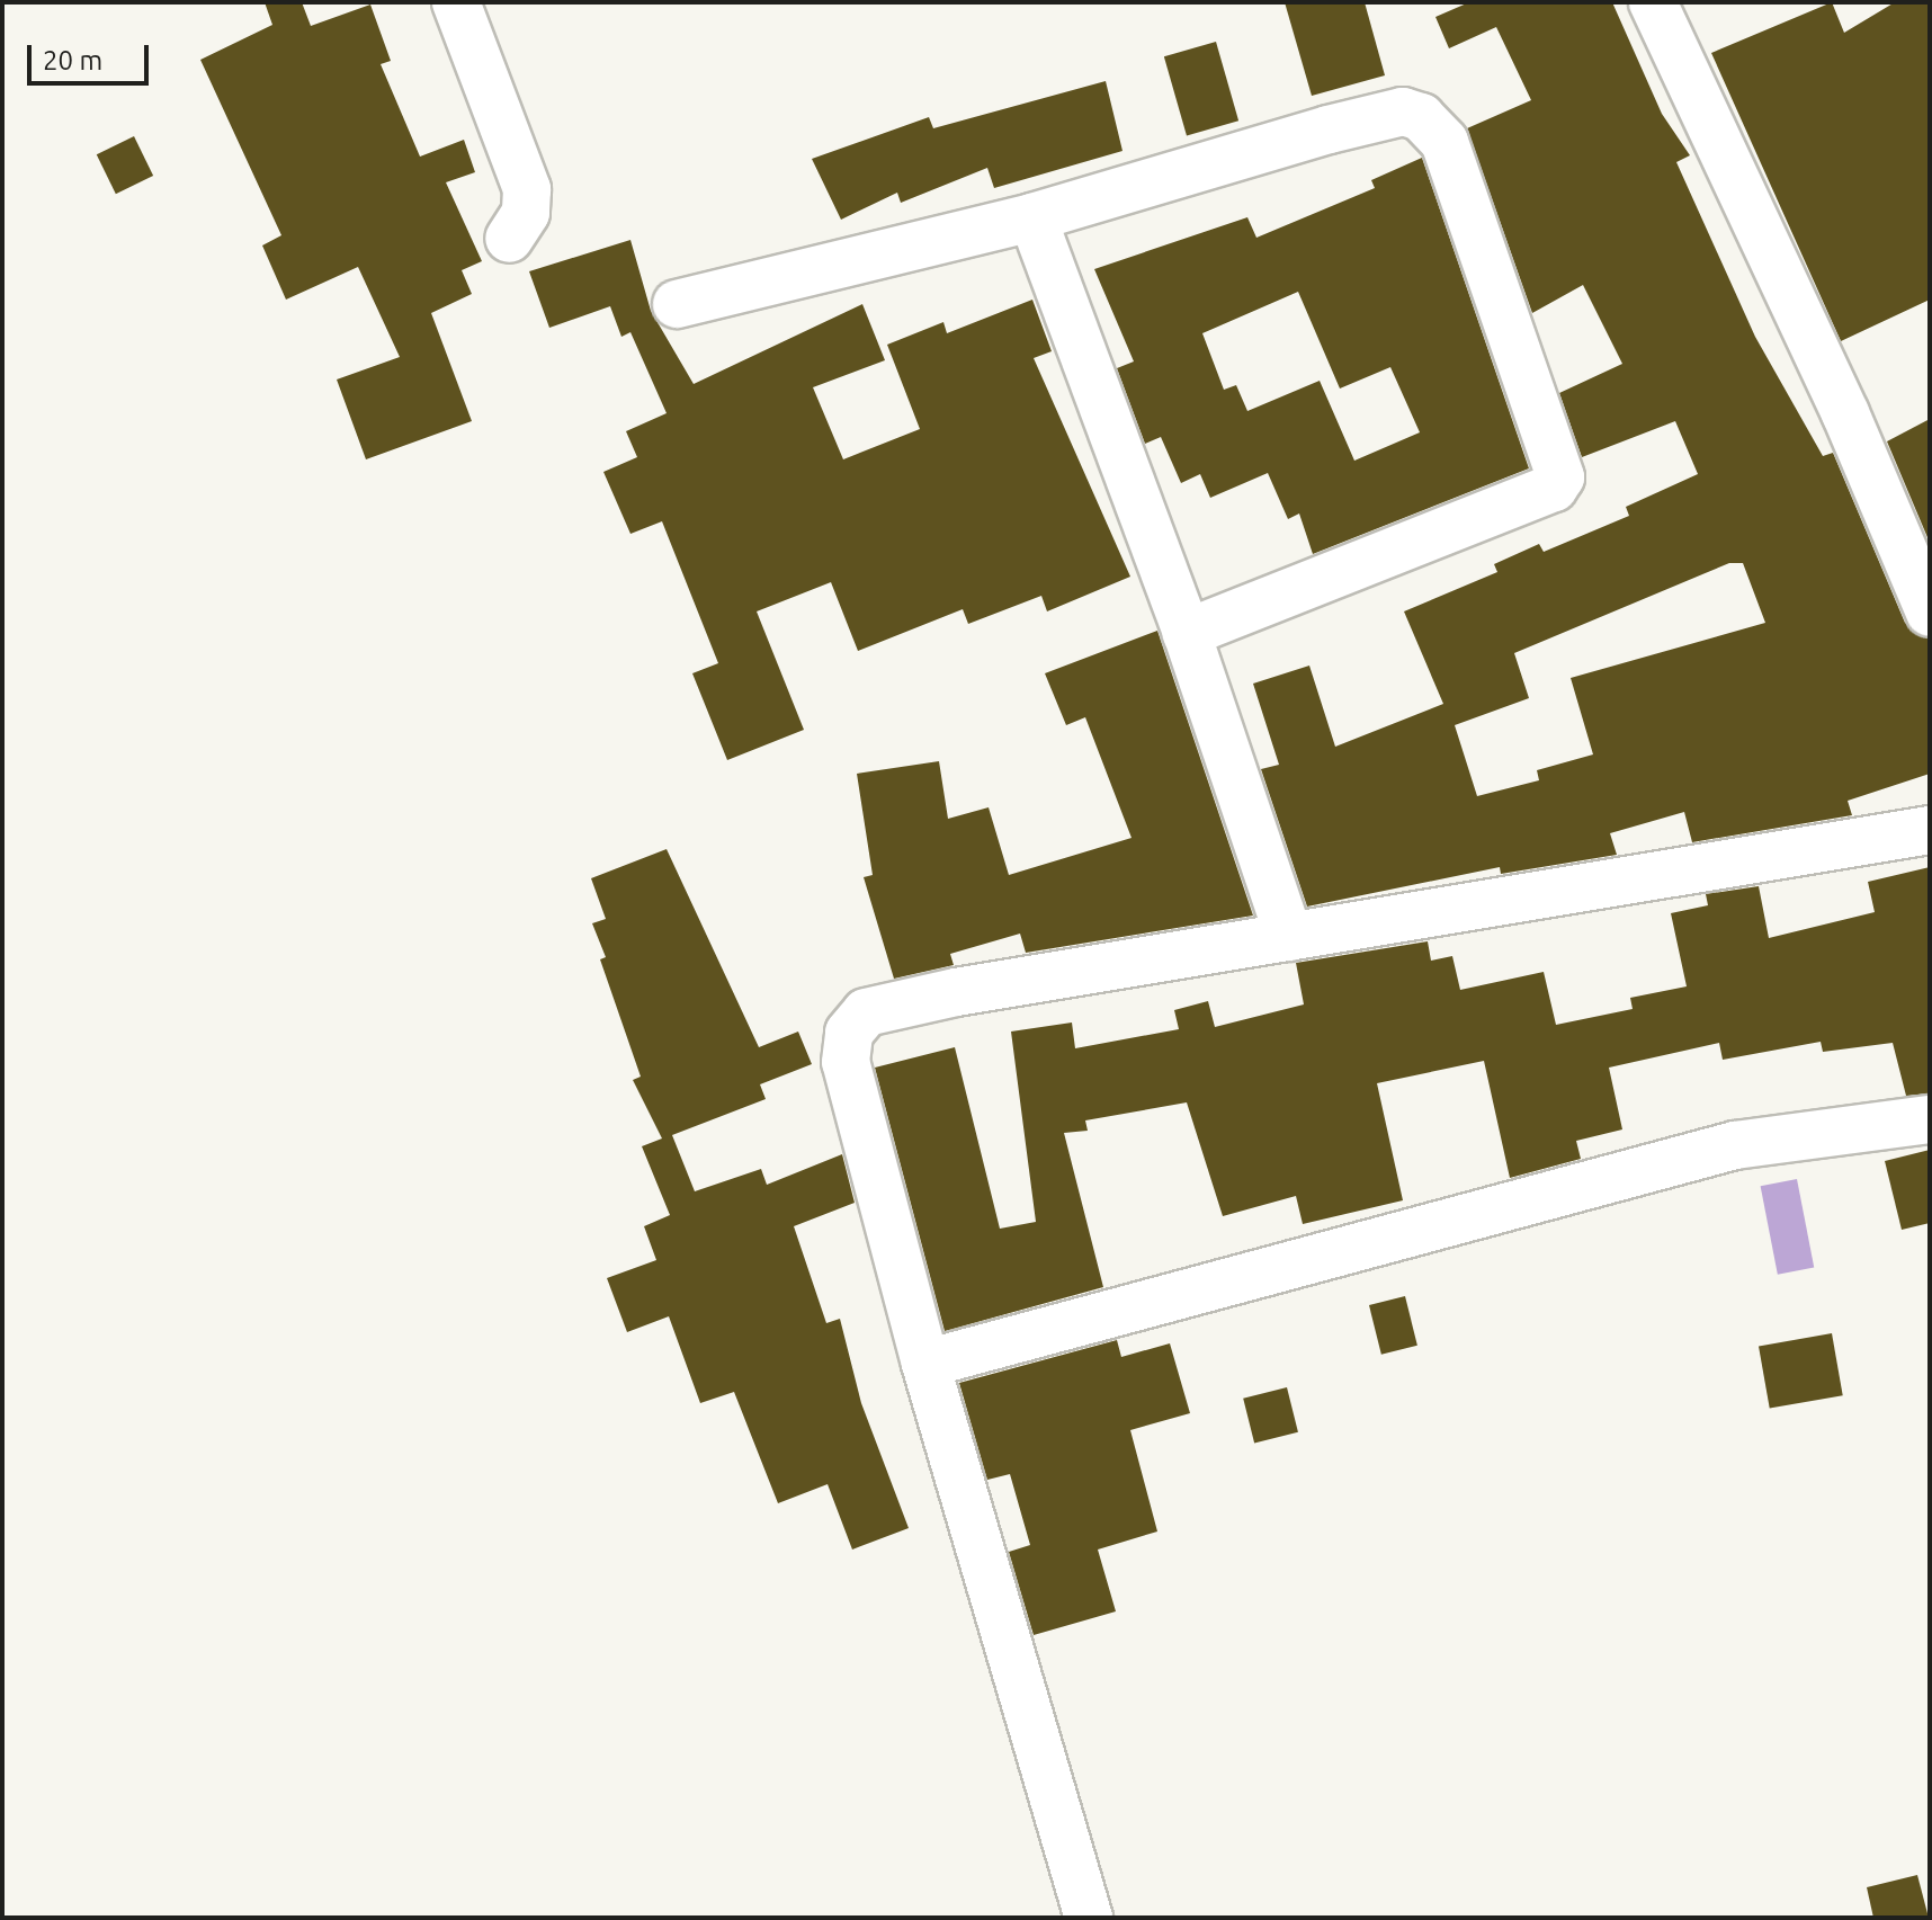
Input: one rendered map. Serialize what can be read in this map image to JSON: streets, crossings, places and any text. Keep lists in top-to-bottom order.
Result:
{
  "scale_bar": "20 m"
}
